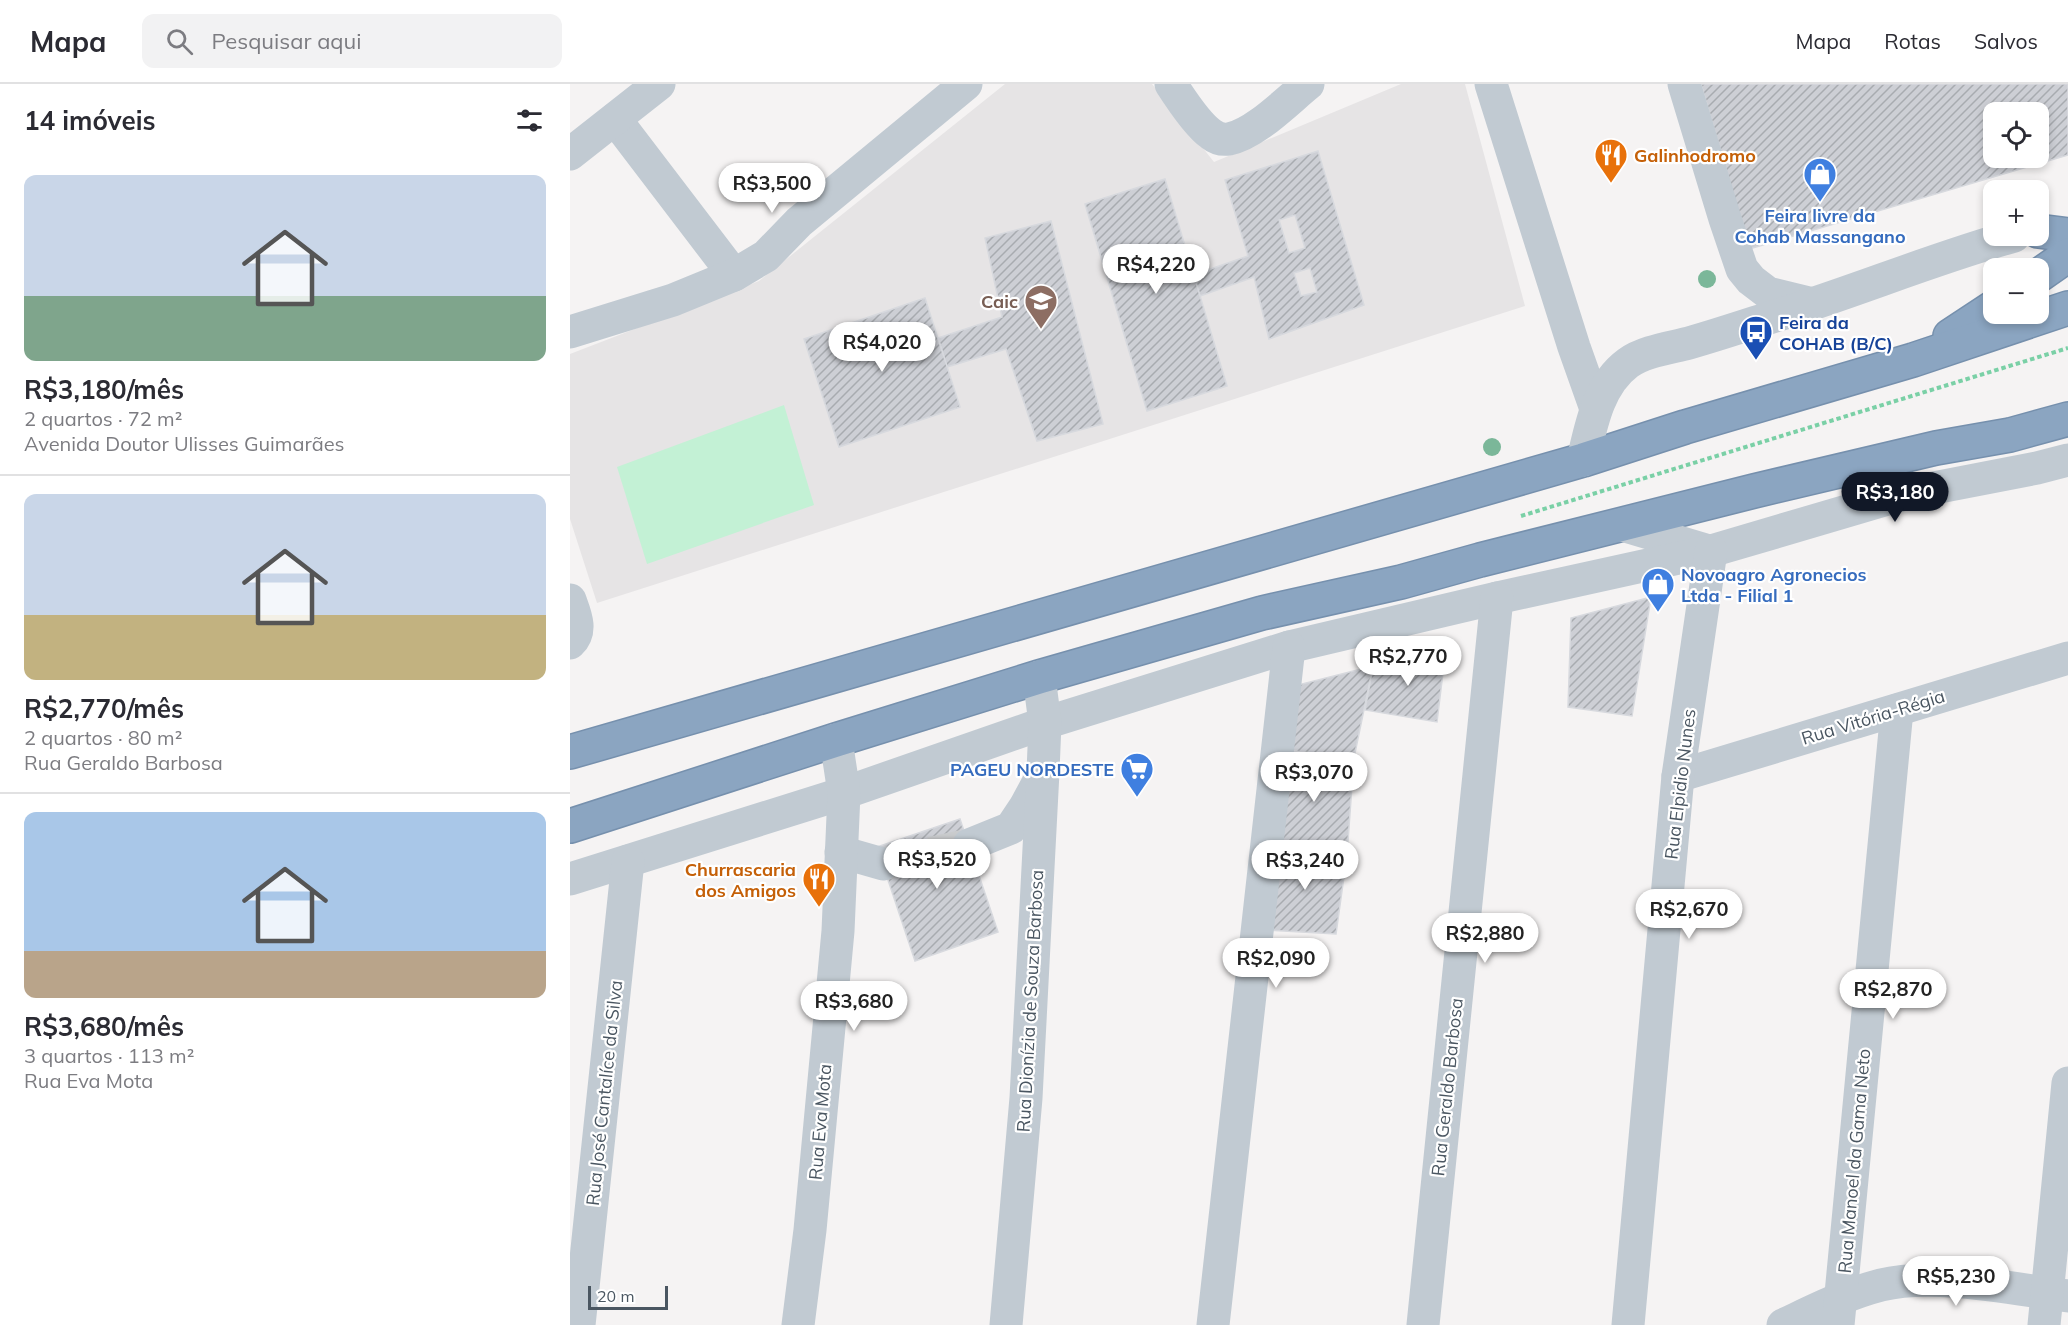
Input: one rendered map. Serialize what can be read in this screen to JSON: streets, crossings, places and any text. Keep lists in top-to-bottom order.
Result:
{
  "streets": {
    "street": [
      "Rua Vitória-Régia",
      "Rua Elpidio Nunes",
      "Rua Dionízia de Souza Barbosa",
      "Rua Geraldo Barbosa",
      "Rua José Cantalíce da Silva",
      "Rua Eva Mota",
      "Rua Manoel da Gama Neto"
    ]
  },
  "crossings": [
    ["Rua Vitória-Régia", "Rua Elpidio Nunes"],
    ["Rua Vitória-Régia", "Rua Manoel da Gama Neto"]
  ],
  "places": {
    "restaurant": ["Galinhodromo", "Churrascaria dos Amigos"],
    "shop": ["Feira livre da Cohab Massangano", "Novoagro Agronecios Ltda - Filial 1"],
    "school or university": ["Caic"],
    "bus stop": ["Feira da COHAB (B/C)"],
    "supermarket": ["PAGEU NORDESTE"]
  },
  "scale_bar": "20 m",
  "page": {
    "header": "Mapa",
    "search": "Pesquisar aqui",
    "nav": ["Mapa", "Rotas", "Salvos"],
    "heading": "14 imóveis",
    "map_buttons": ["+", "−"],
    "list": [
      {
        "name": "R$3,180/mês",
        "note": "2 quartos · 72 m² · Avenida Doutor Ulisses Guimarães"
      },
      {
        "name": "R$2,770/mês",
        "note": "2 quartos · 80 m² · Rua Geraldo Barbosa"
      },
      {
        "name": "R$3,680/mês",
        "note": "3 quartos · 113 m² · Rua Eva Mota"
      }
    ],
    "price": [
      "R$3,500",
      "R$4,220",
      "R$4,020",
      "R$3,180",
      "R$2,770",
      "R$3,070",
      "R$3,520",
      "R$3,240",
      "R$2,670",
      "R$2,880",
      "R$2,090",
      "R$2,870",
      "R$3,680",
      "R$5,230"
    ],
    "scale": "20 m"
  }
}
